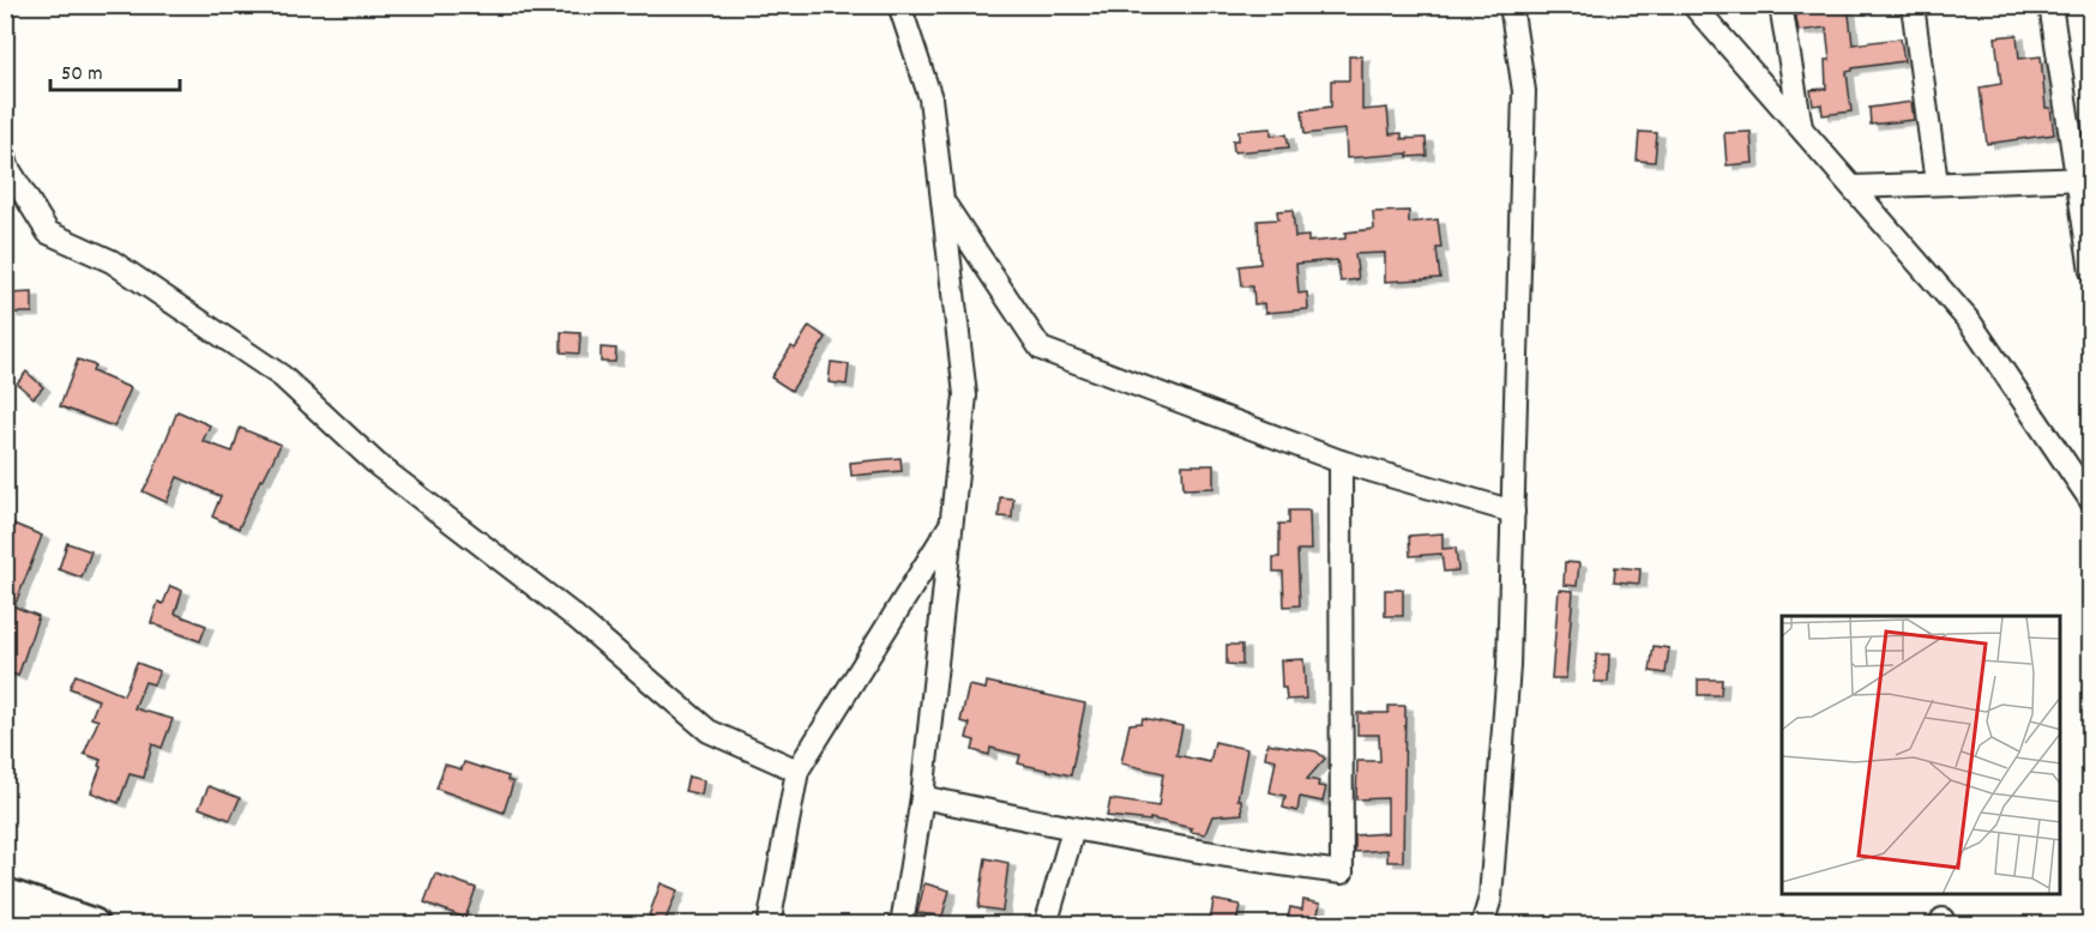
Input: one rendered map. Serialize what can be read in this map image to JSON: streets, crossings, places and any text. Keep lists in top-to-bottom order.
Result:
{
  "scale_bar": "50 m"
}
